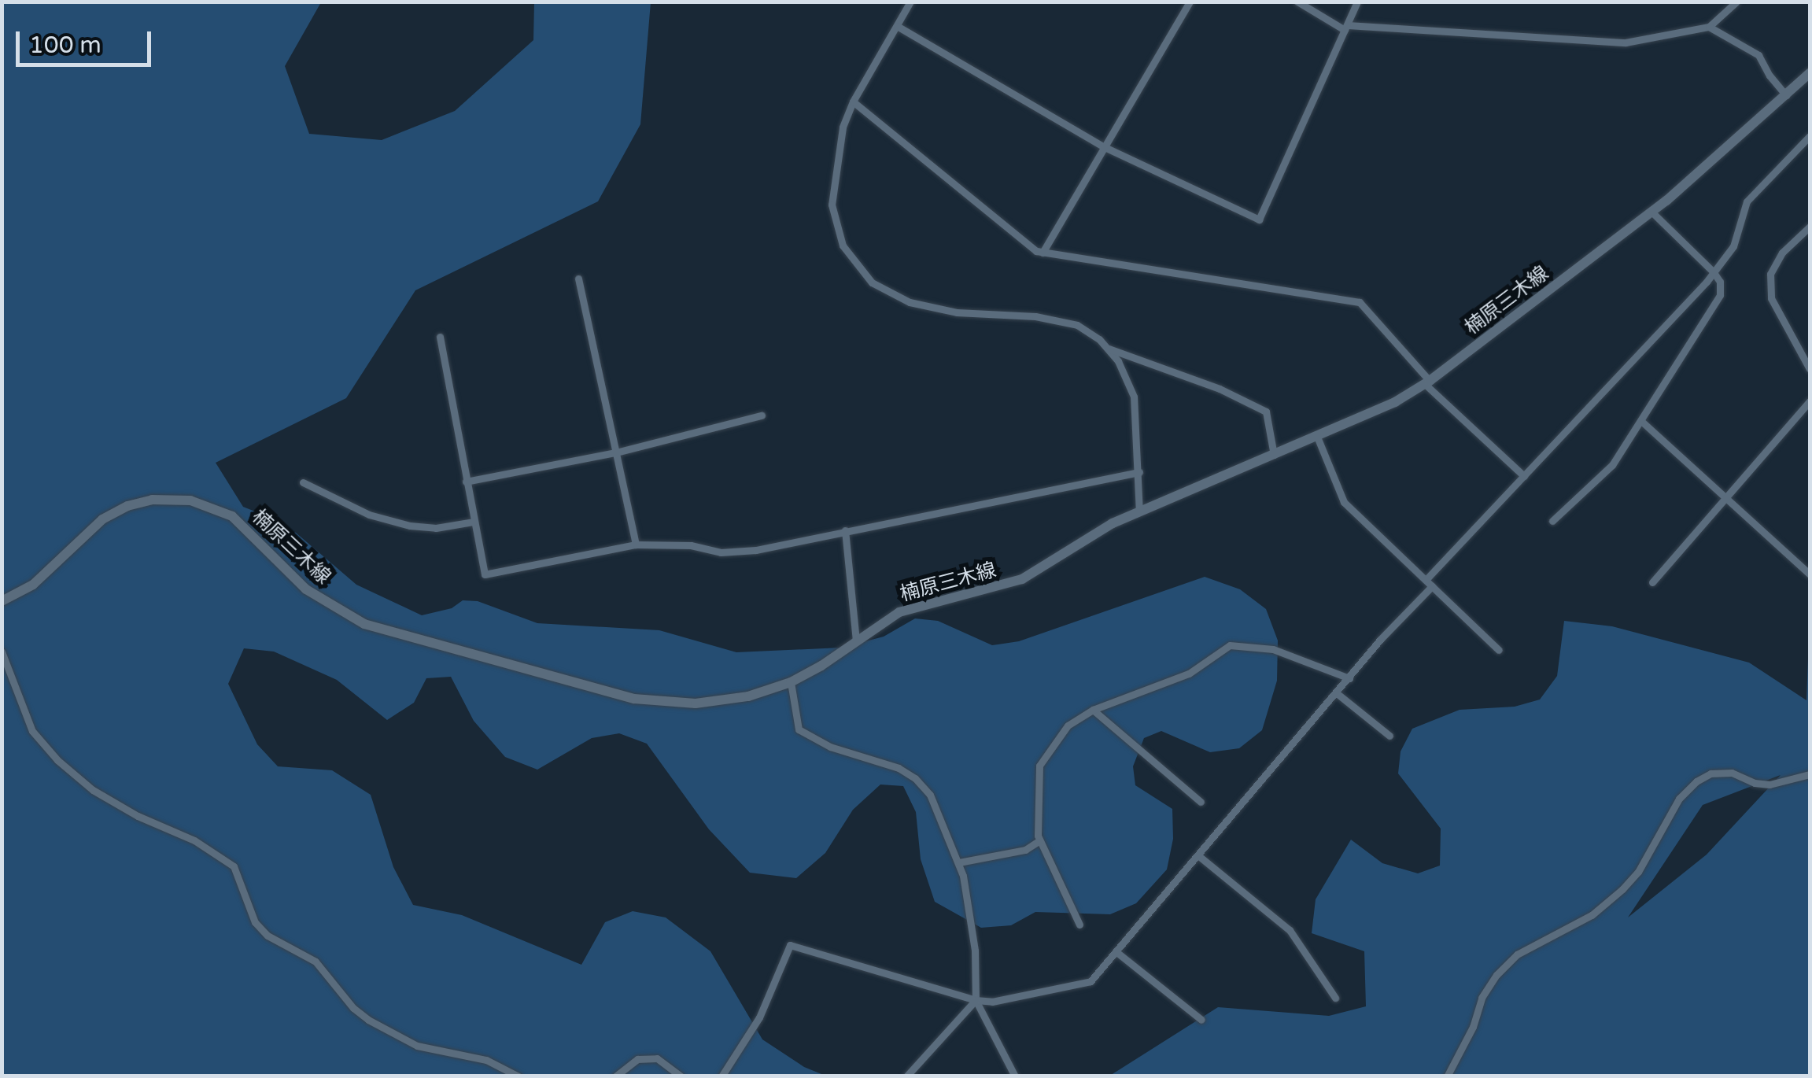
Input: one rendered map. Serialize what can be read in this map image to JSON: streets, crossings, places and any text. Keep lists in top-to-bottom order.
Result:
{
  "streets": {
    "main road": ["楠原三木線"]
  },
  "scale_bar": "100 m"
}
